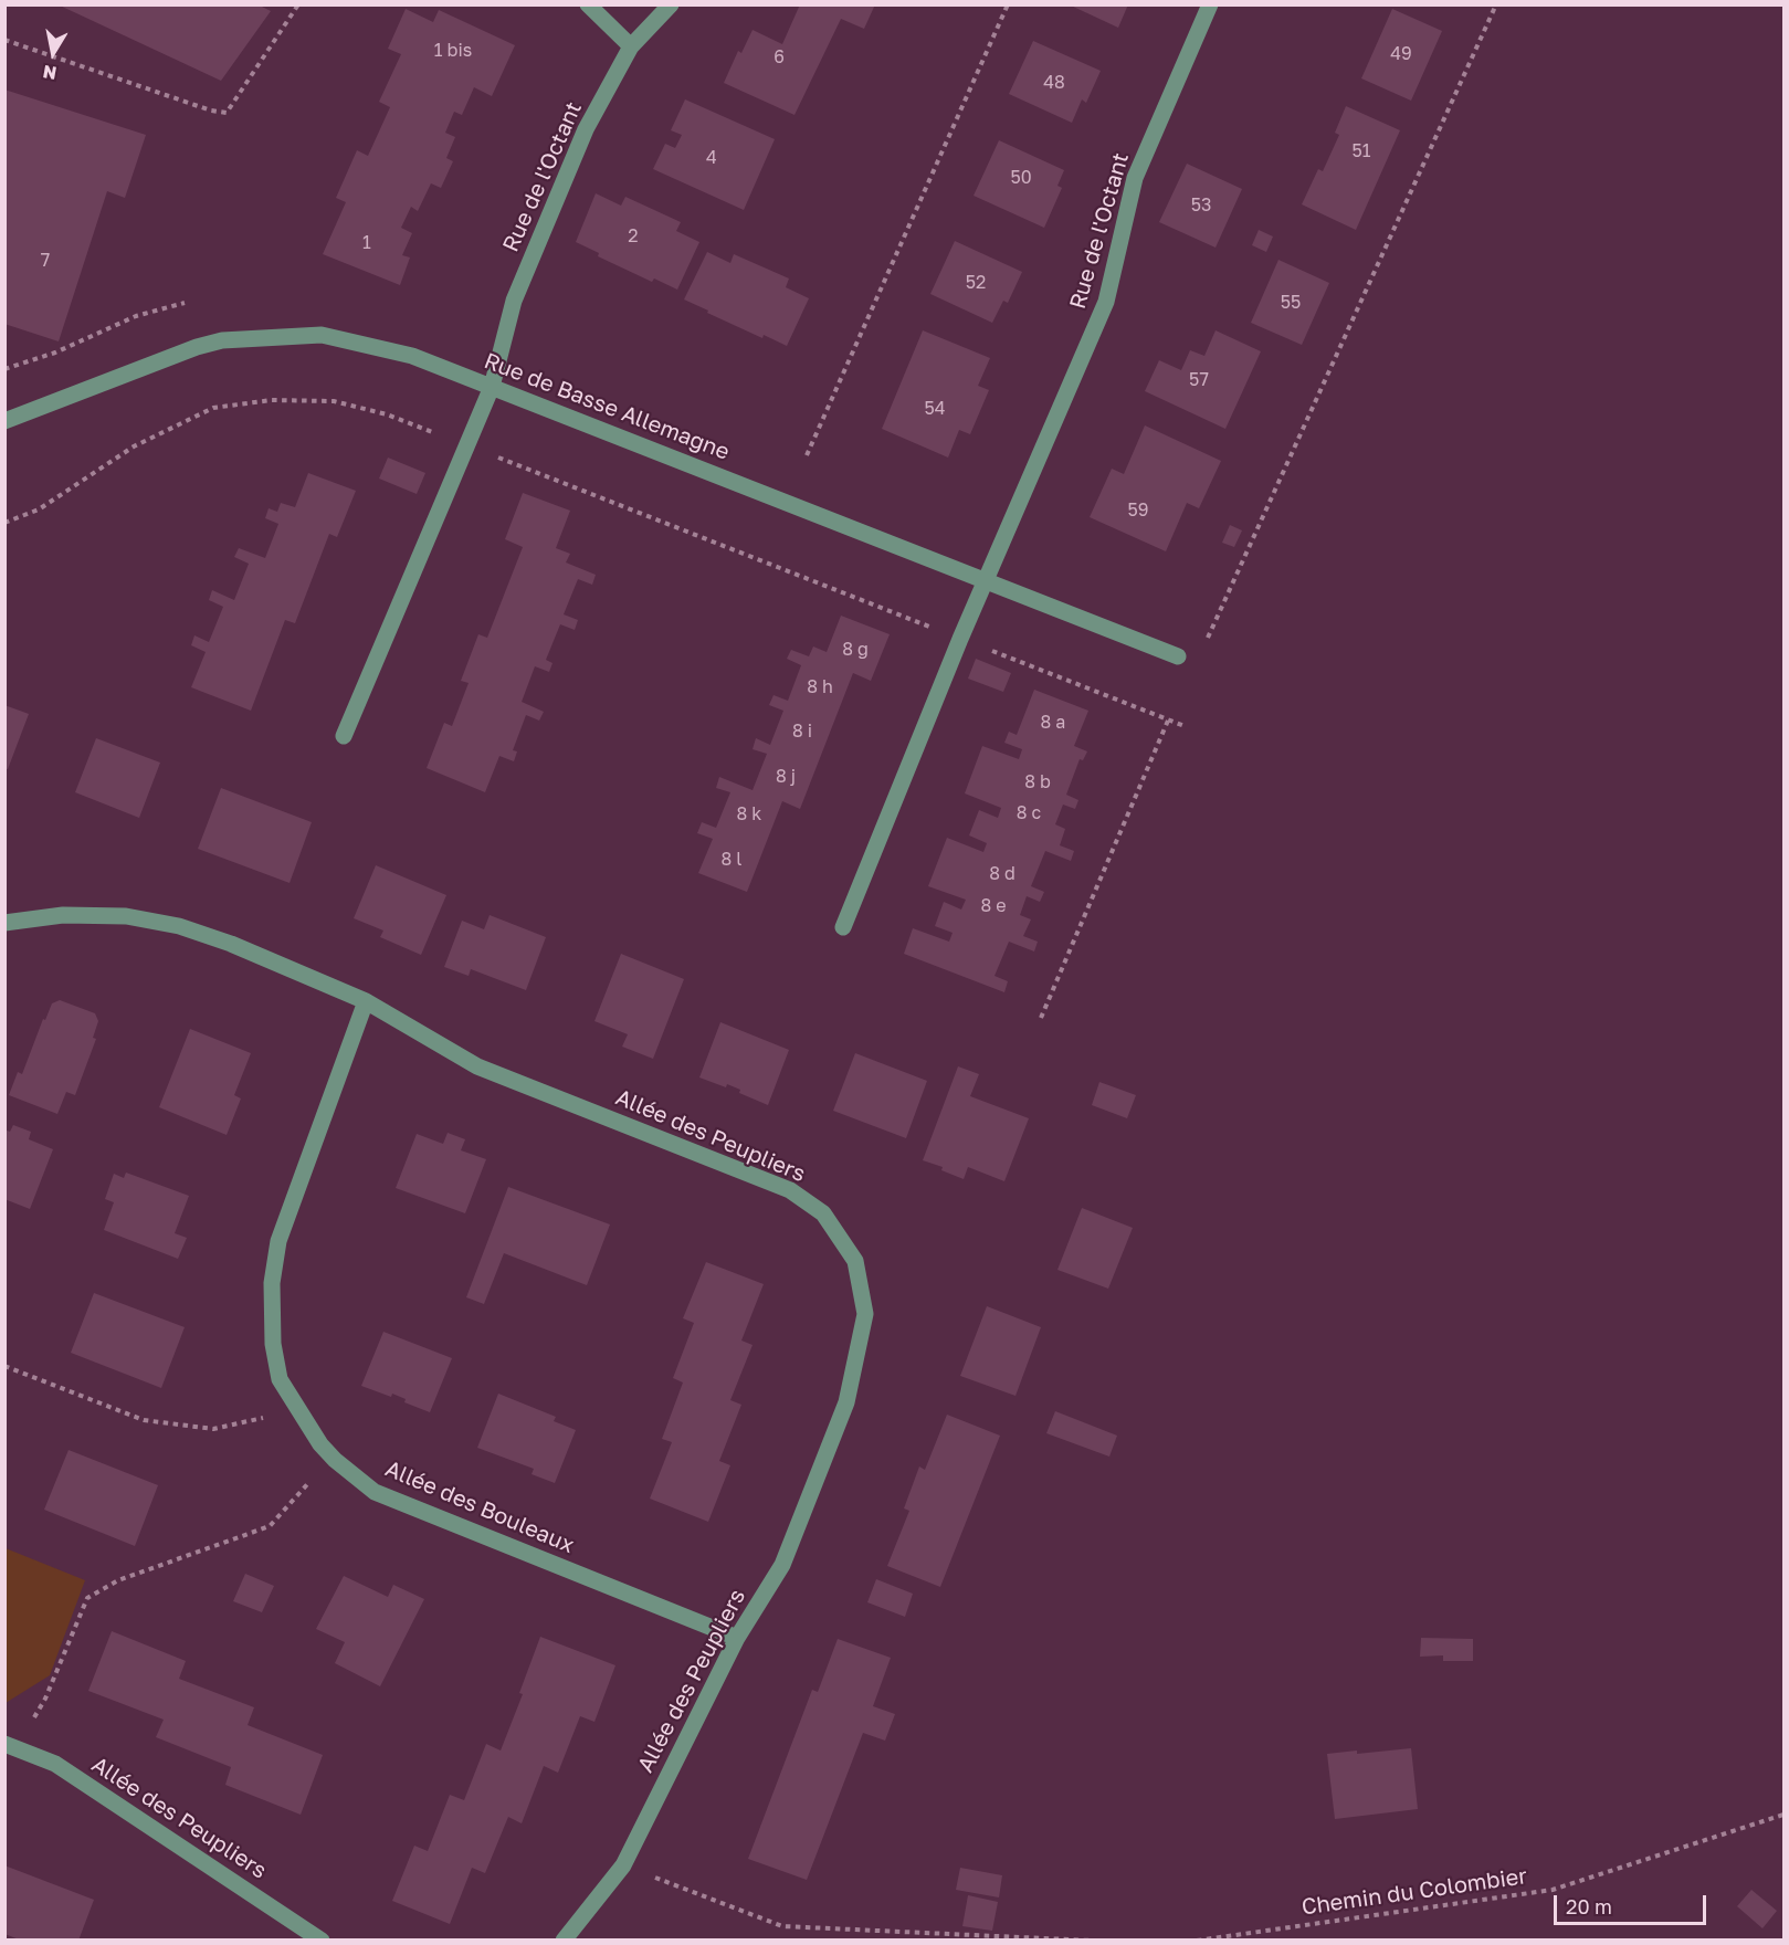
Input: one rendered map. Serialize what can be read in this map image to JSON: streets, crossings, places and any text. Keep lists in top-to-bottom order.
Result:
{
  "streets": {
    "street": [
      "Rue de l'Octant",
      "Rue de Basse Allemagne",
      "Allée des Peupliers",
      "Allée des Bouleaux"
    ],
    "path": ["Chemin du Colombier"]
  },
  "crossings": [
    ["Rue de l'Octant", "Rue de Basse Allemagne"],
    ["Allée des Peupliers", "Allée des Bouleaux"]
  ],
  "house_numbers": [
    "1 bis",
    "49",
    "6",
    "48",
    "51",
    "4",
    "50",
    "53",
    "2",
    "1",
    "7",
    "52",
    "55",
    "57",
    "54",
    "59",
    "8 g",
    "8 h",
    "8 a",
    "8 i",
    "8 j",
    "8 b",
    "8 c",
    "8 k",
    "8 l",
    "8 d",
    "8 e"
  ],
  "scale_bar": "20 m",
  "north": "bottom"
}
